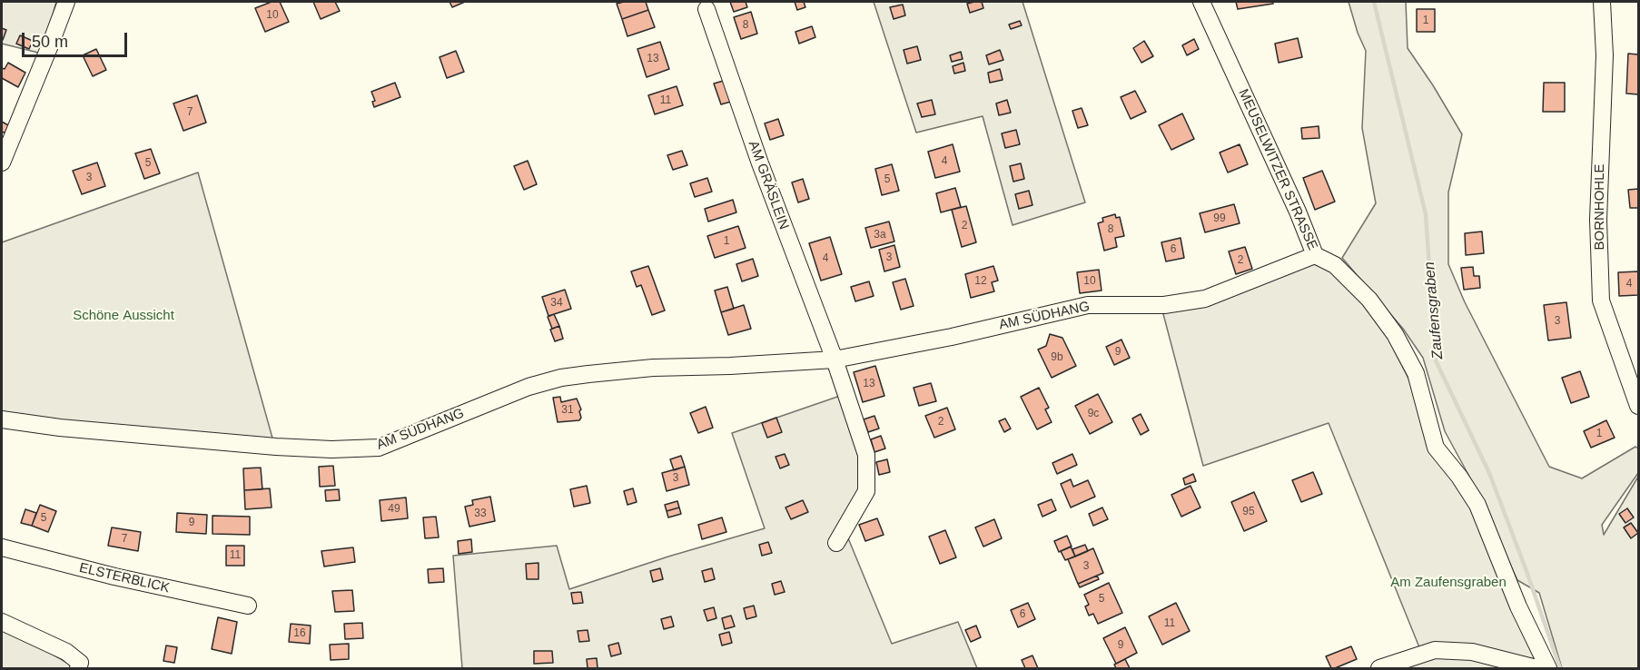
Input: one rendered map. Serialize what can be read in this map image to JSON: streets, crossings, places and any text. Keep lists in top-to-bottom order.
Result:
{
  "streets": {
    "street": [
      "MEUSELWITZER STRASSE",
      "AM GRÄSLEIN",
      "BORNHOHLE",
      "AM SÜDHANG",
      "ELSTERBLICK"
    ]
  },
  "crossings": [
    ["MEUSELWITZER STRASSE", "AM SÜDHANG"],
    ["AM GRÄSLEIN", "AM SÜDHANG"]
  ],
  "water": ["Zaufensgraben"],
  "parks": ["Schöne Aussicht", "Am Zaufensgraben"],
  "house_numbers": [
    "10",
    "1",
    "8",
    "13",
    "11",
    "7",
    "4",
    "5",
    "3",
    "5",
    "99",
    "2",
    "8",
    "3a",
    "1",
    "6",
    "3",
    "4",
    "2",
    "12",
    "10",
    "4",
    "34",
    "3",
    "9",
    "9b",
    "13",
    "31",
    "9c",
    "2",
    "1",
    "3",
    "49",
    "95",
    "33",
    "5",
    "9",
    "7",
    "11",
    "3",
    "5",
    "6",
    "11",
    "16",
    "9"
  ],
  "scale_bar": "50 m"
}
